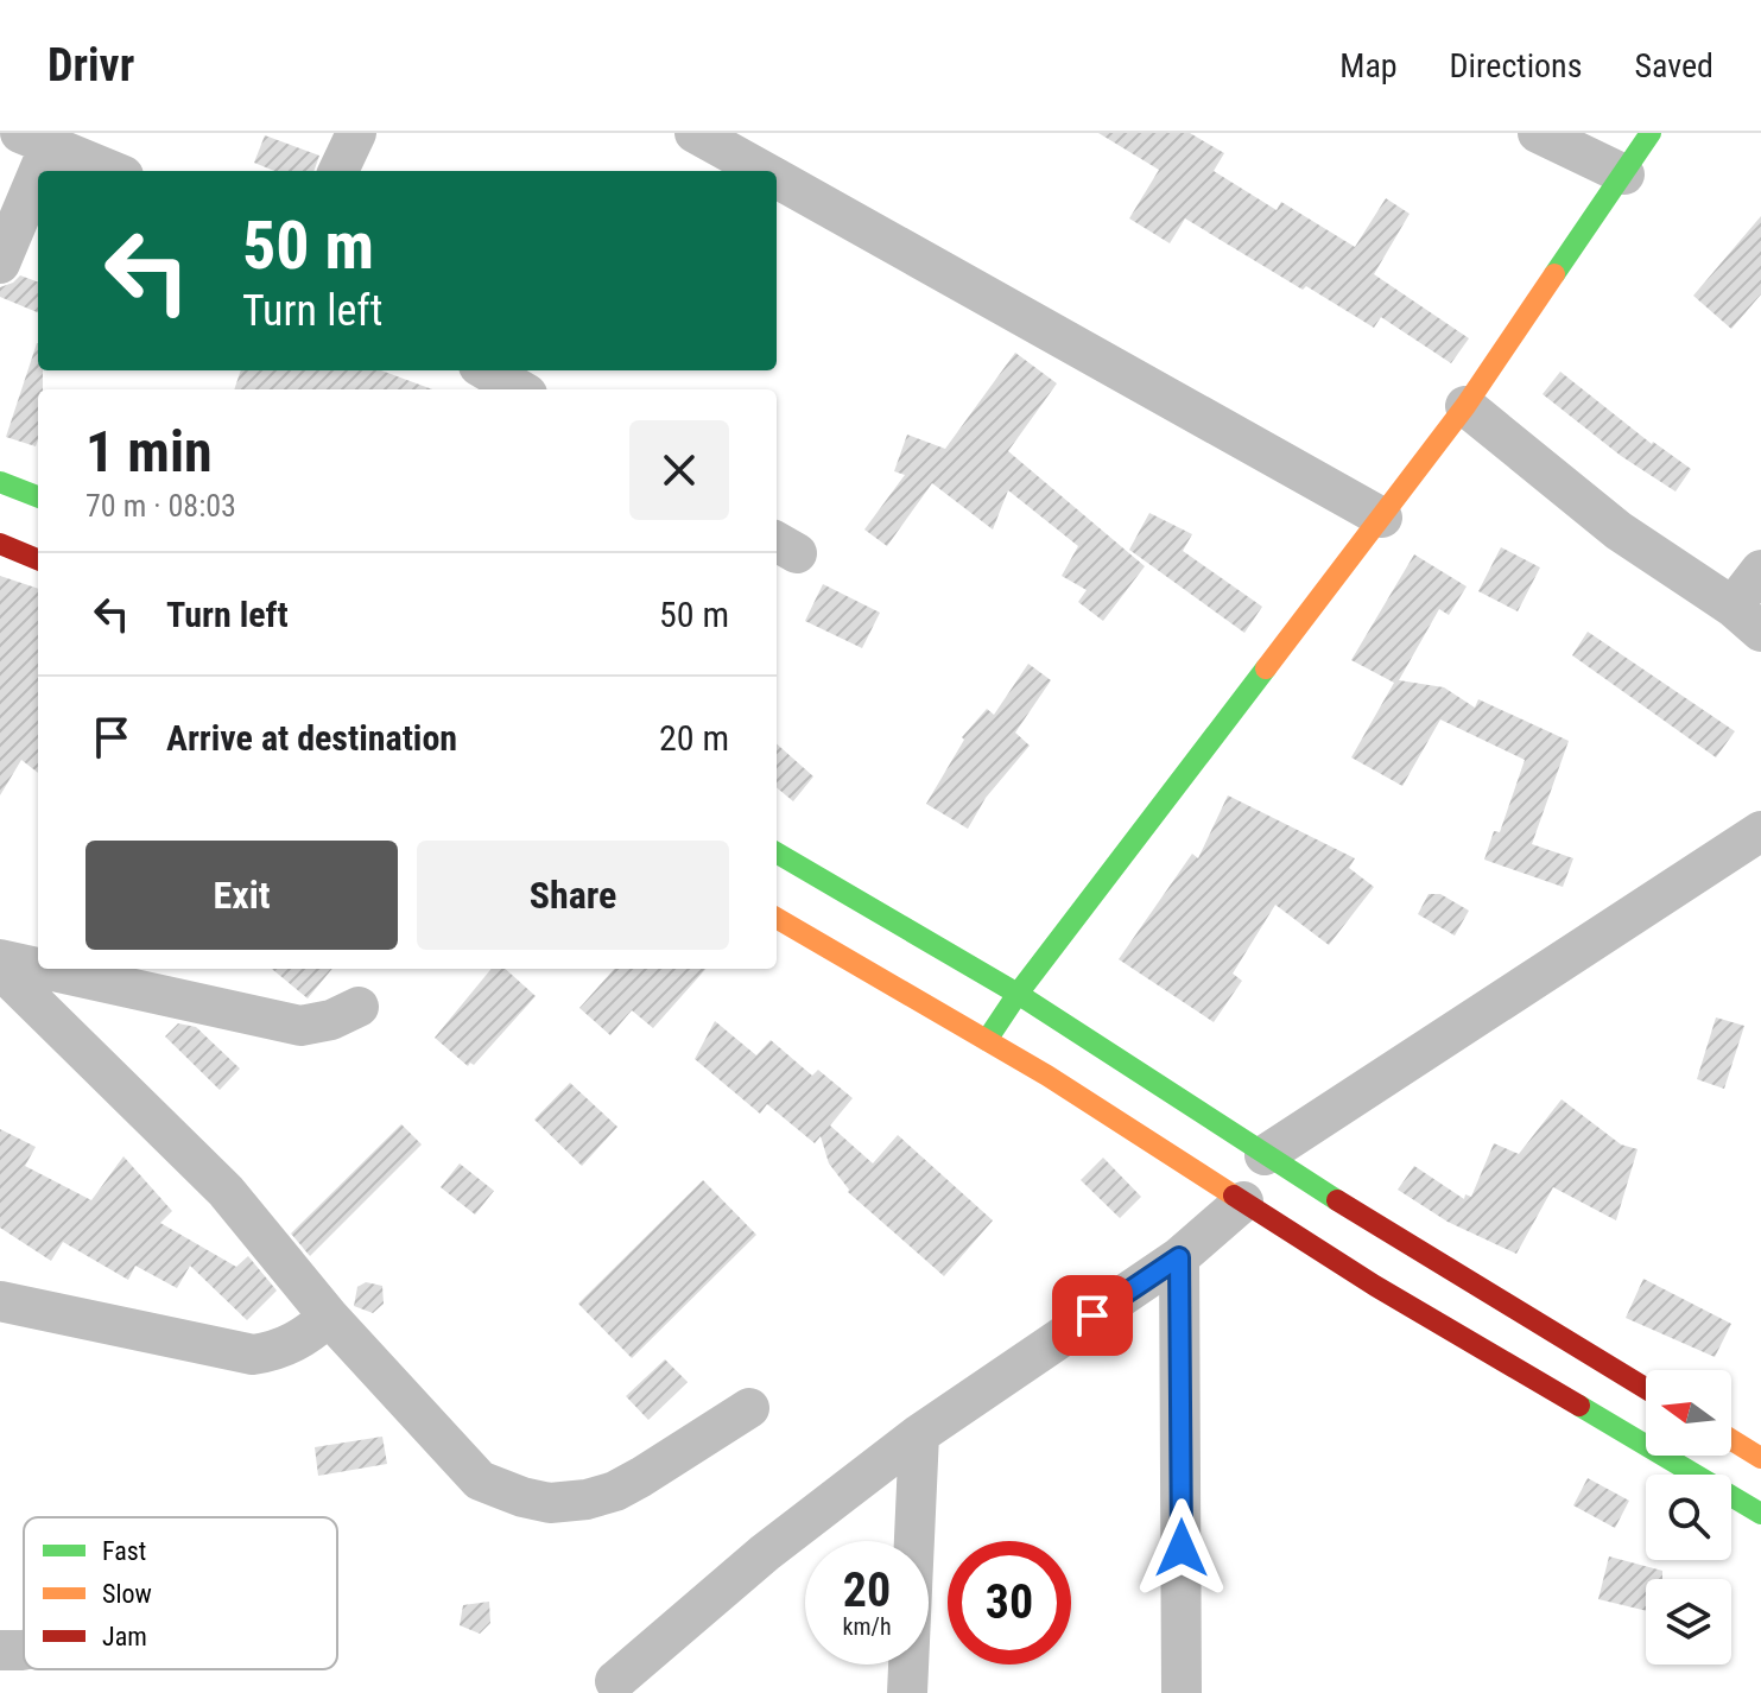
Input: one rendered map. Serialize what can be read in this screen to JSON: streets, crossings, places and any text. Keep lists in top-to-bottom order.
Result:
{
  "legend": ["Fast", "Slow", "Jam"],
  "north": "left",
  "page": {
    "header": "Drivr",
    "nav": ["Map", "Directions", "Saved"],
    "turn": ["50 m", "Turn left"],
    "heading": ["1 min", "70 m · 08:03"],
    "list": [
      {
        "name": "Turn left",
        "value": "50 m"
      },
      {
        "name": "Arrive at destination",
        "value": "20 m"
      }
    ],
    "buttons": ["Exit", "Share"],
    "speed": "20 km/h",
    "limit": "30"
  }
}
